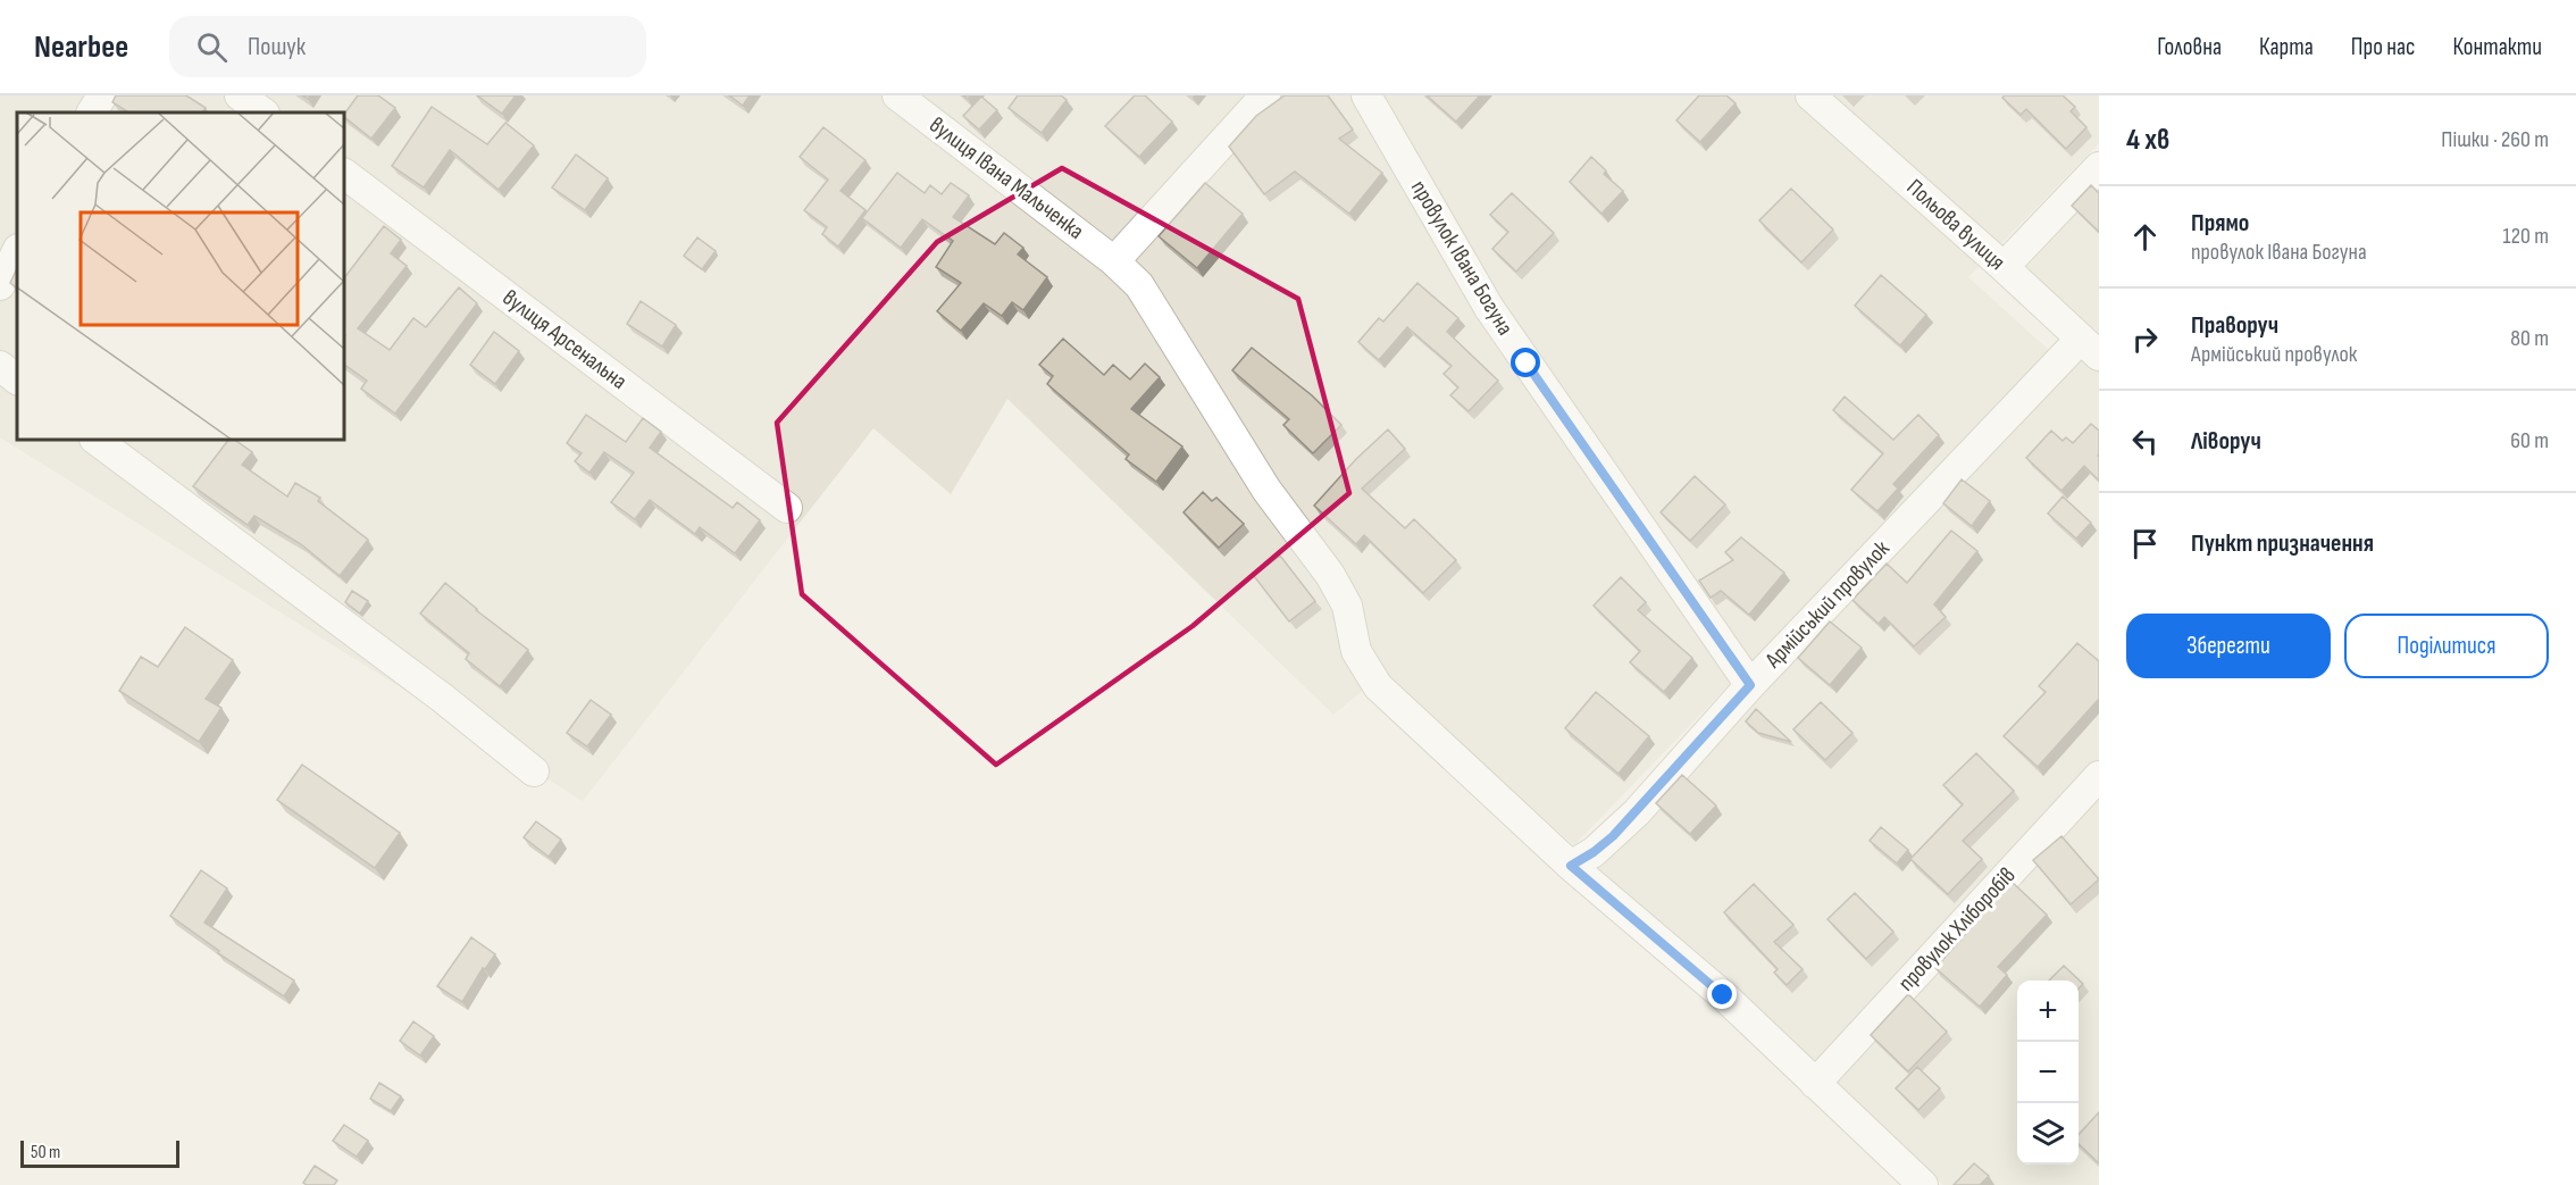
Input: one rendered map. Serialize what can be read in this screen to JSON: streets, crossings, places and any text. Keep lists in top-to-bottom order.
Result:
{
  "streets": {
    "street": [
      "вулиця Івана Мальченка",
      "Польова вулиця",
      "провулок Івана Богуна",
      "вулиця Арсенальна",
      "Армійський провулок",
      "провулок Хліборобів"
    ]
  },
  "crossings": [
    ["вулиця Івана Мальченка", "Армійський провулок"],
    ["вулиця Івана Мальченка", "провулок Хліборобів"],
    ["Польова вулиця", "Армійський провулок"],
    ["провулок Івана Богуна", "Армійський провулок"]
  ],
  "scale_bar": "50 m",
  "page": {
    "header": "Nearbee",
    "search": "Пошук",
    "nav": [
      "Головна",
      "Карта",
      "Про нас",
      "Контакти"
    ],
    "heading": ["4 хв", "Пішки · 260 m"],
    "list": [
      ["Прямо", "провулок Івана Богуна", "120 m"],
      ["Праворуч", "Армійський провулок", "80 m"],
      ["Ліворуч", "60 m"],
      "Пункт призначення"
    ],
    "buttons": ["Зберегти", "Поділитися"],
    "map_buttons": ["+", "−"],
    "scale": "50 m"
  }
}
